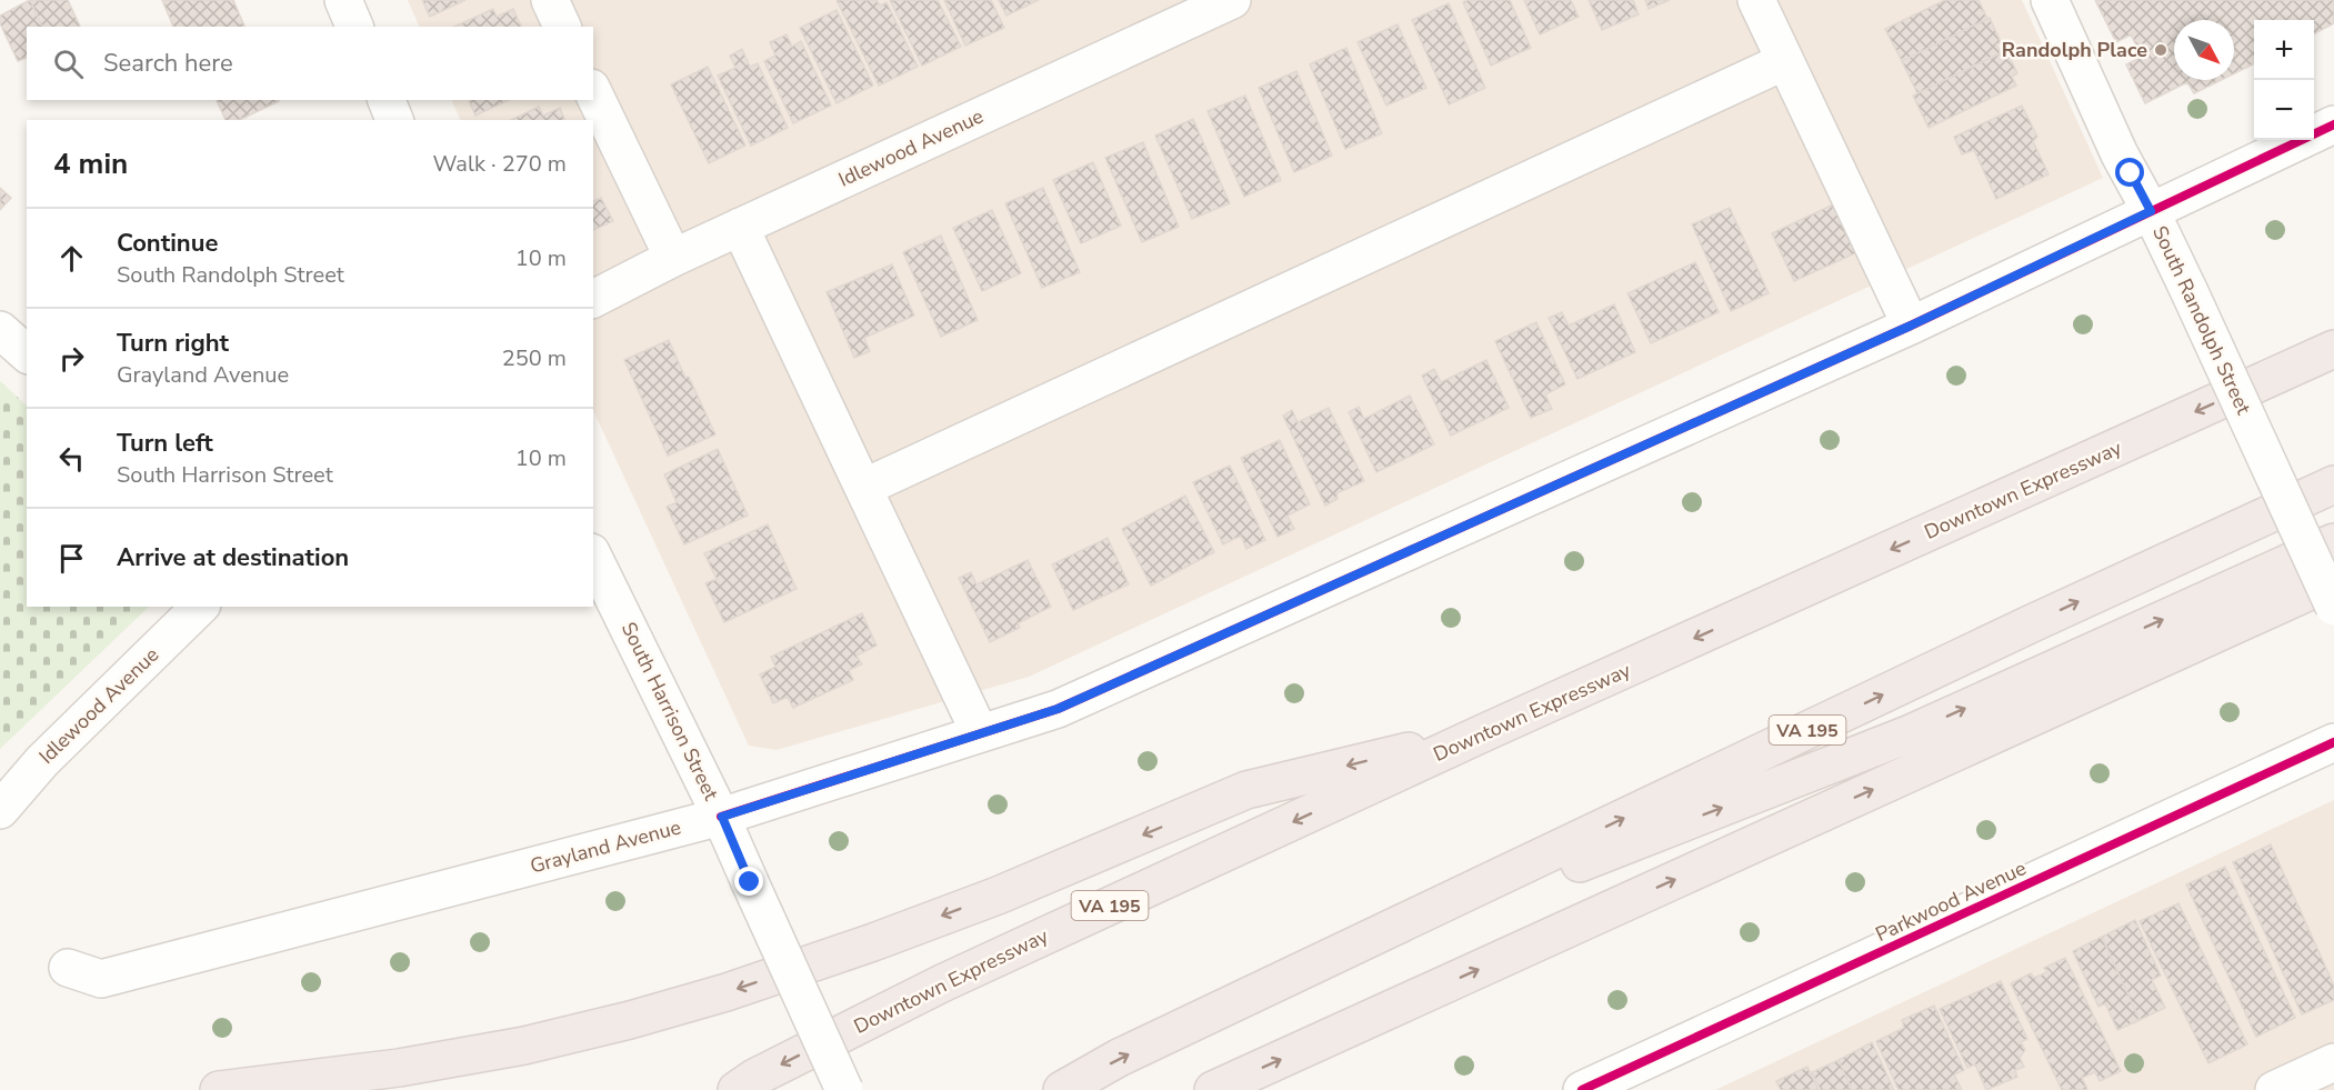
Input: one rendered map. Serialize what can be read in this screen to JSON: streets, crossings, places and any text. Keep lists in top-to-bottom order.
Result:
{
  "streets": {
    "highway": ["Downtown Expressway", "VA 195"],
    "street": [
      "Idlewood Avenue",
      "South Randolph Street",
      "South Harrison Street",
      "Grayland Avenue",
      "Parkwood Avenue"
    ]
  },
  "crossings": [
    ["South Randolph Street", "Grayland Avenue"],
    ["South Harrison Street", "Grayland Avenue"]
  ],
  "places": ["Randolph Place"],
  "north": "bottom right",
  "page": {
    "map_buttons": ["+", "−"],
    "search": "Search here",
    "heading": ["4 min", "Walk · 270 m"],
    "list": [
      ["Continue", "South Randolph Street", "10 m"],
      ["Turn right", "Grayland Avenue", "250 m"],
      ["Turn left", "South Harrison Street", "10 m"],
      "Arrive at destination"
    ]
  }
}
